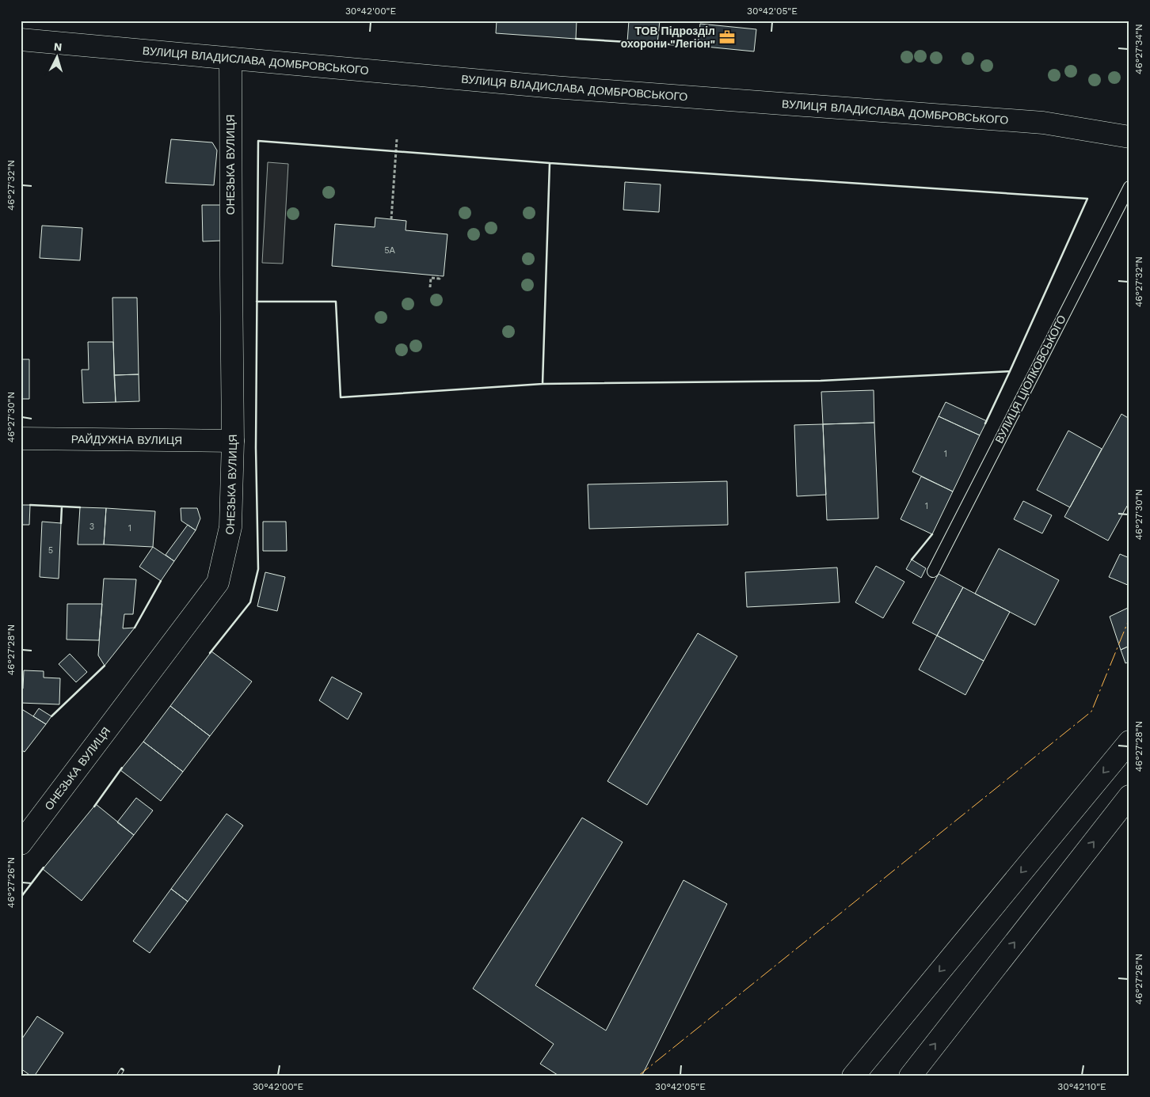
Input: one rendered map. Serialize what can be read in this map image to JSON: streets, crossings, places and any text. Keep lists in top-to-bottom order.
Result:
{
  "streets": {
    "street": ["ВУЛИЦЯ ВЛАДИСЛАВА ДОМБРОВСЬКОГО", "ОНЕЗЬКА ВУЛИЦЯ", "РАЙДУЖНА ВУЛИЦЯ"],
    "lane": ["ВУЛИЦЯ ЦІОЛКОВСЬКОГО"]
  },
  "crossings": [
    ["ВУЛИЦЯ ВЛАДИСЛАВА ДОМБРОВСЬКОГО", "ОНЕЗЬКА ВУЛИЦЯ"],
    ["ОНЕЗЬКА ВУЛИЦЯ", "РАЙДУЖНА ВУЛИЦЯ"]
  ],
  "places": {
    "office": ["ТОВ Підрозділ охорони \"Легіон\""]
  },
  "house_numbers": [
    "5А",
    "1",
    "1",
    "3",
    "1",
    "5"
  ],
  "north": "top",
  "coordinates": [
    "30°42'00\"E",
    "30°42'05\"E",
    "46°27'34\"N",
    "46°27'32\"N",
    "46°27'30\"N",
    "46°27'28\"N",
    "46°27'26\"N",
    "30°42'10\"E"
  ]
}
